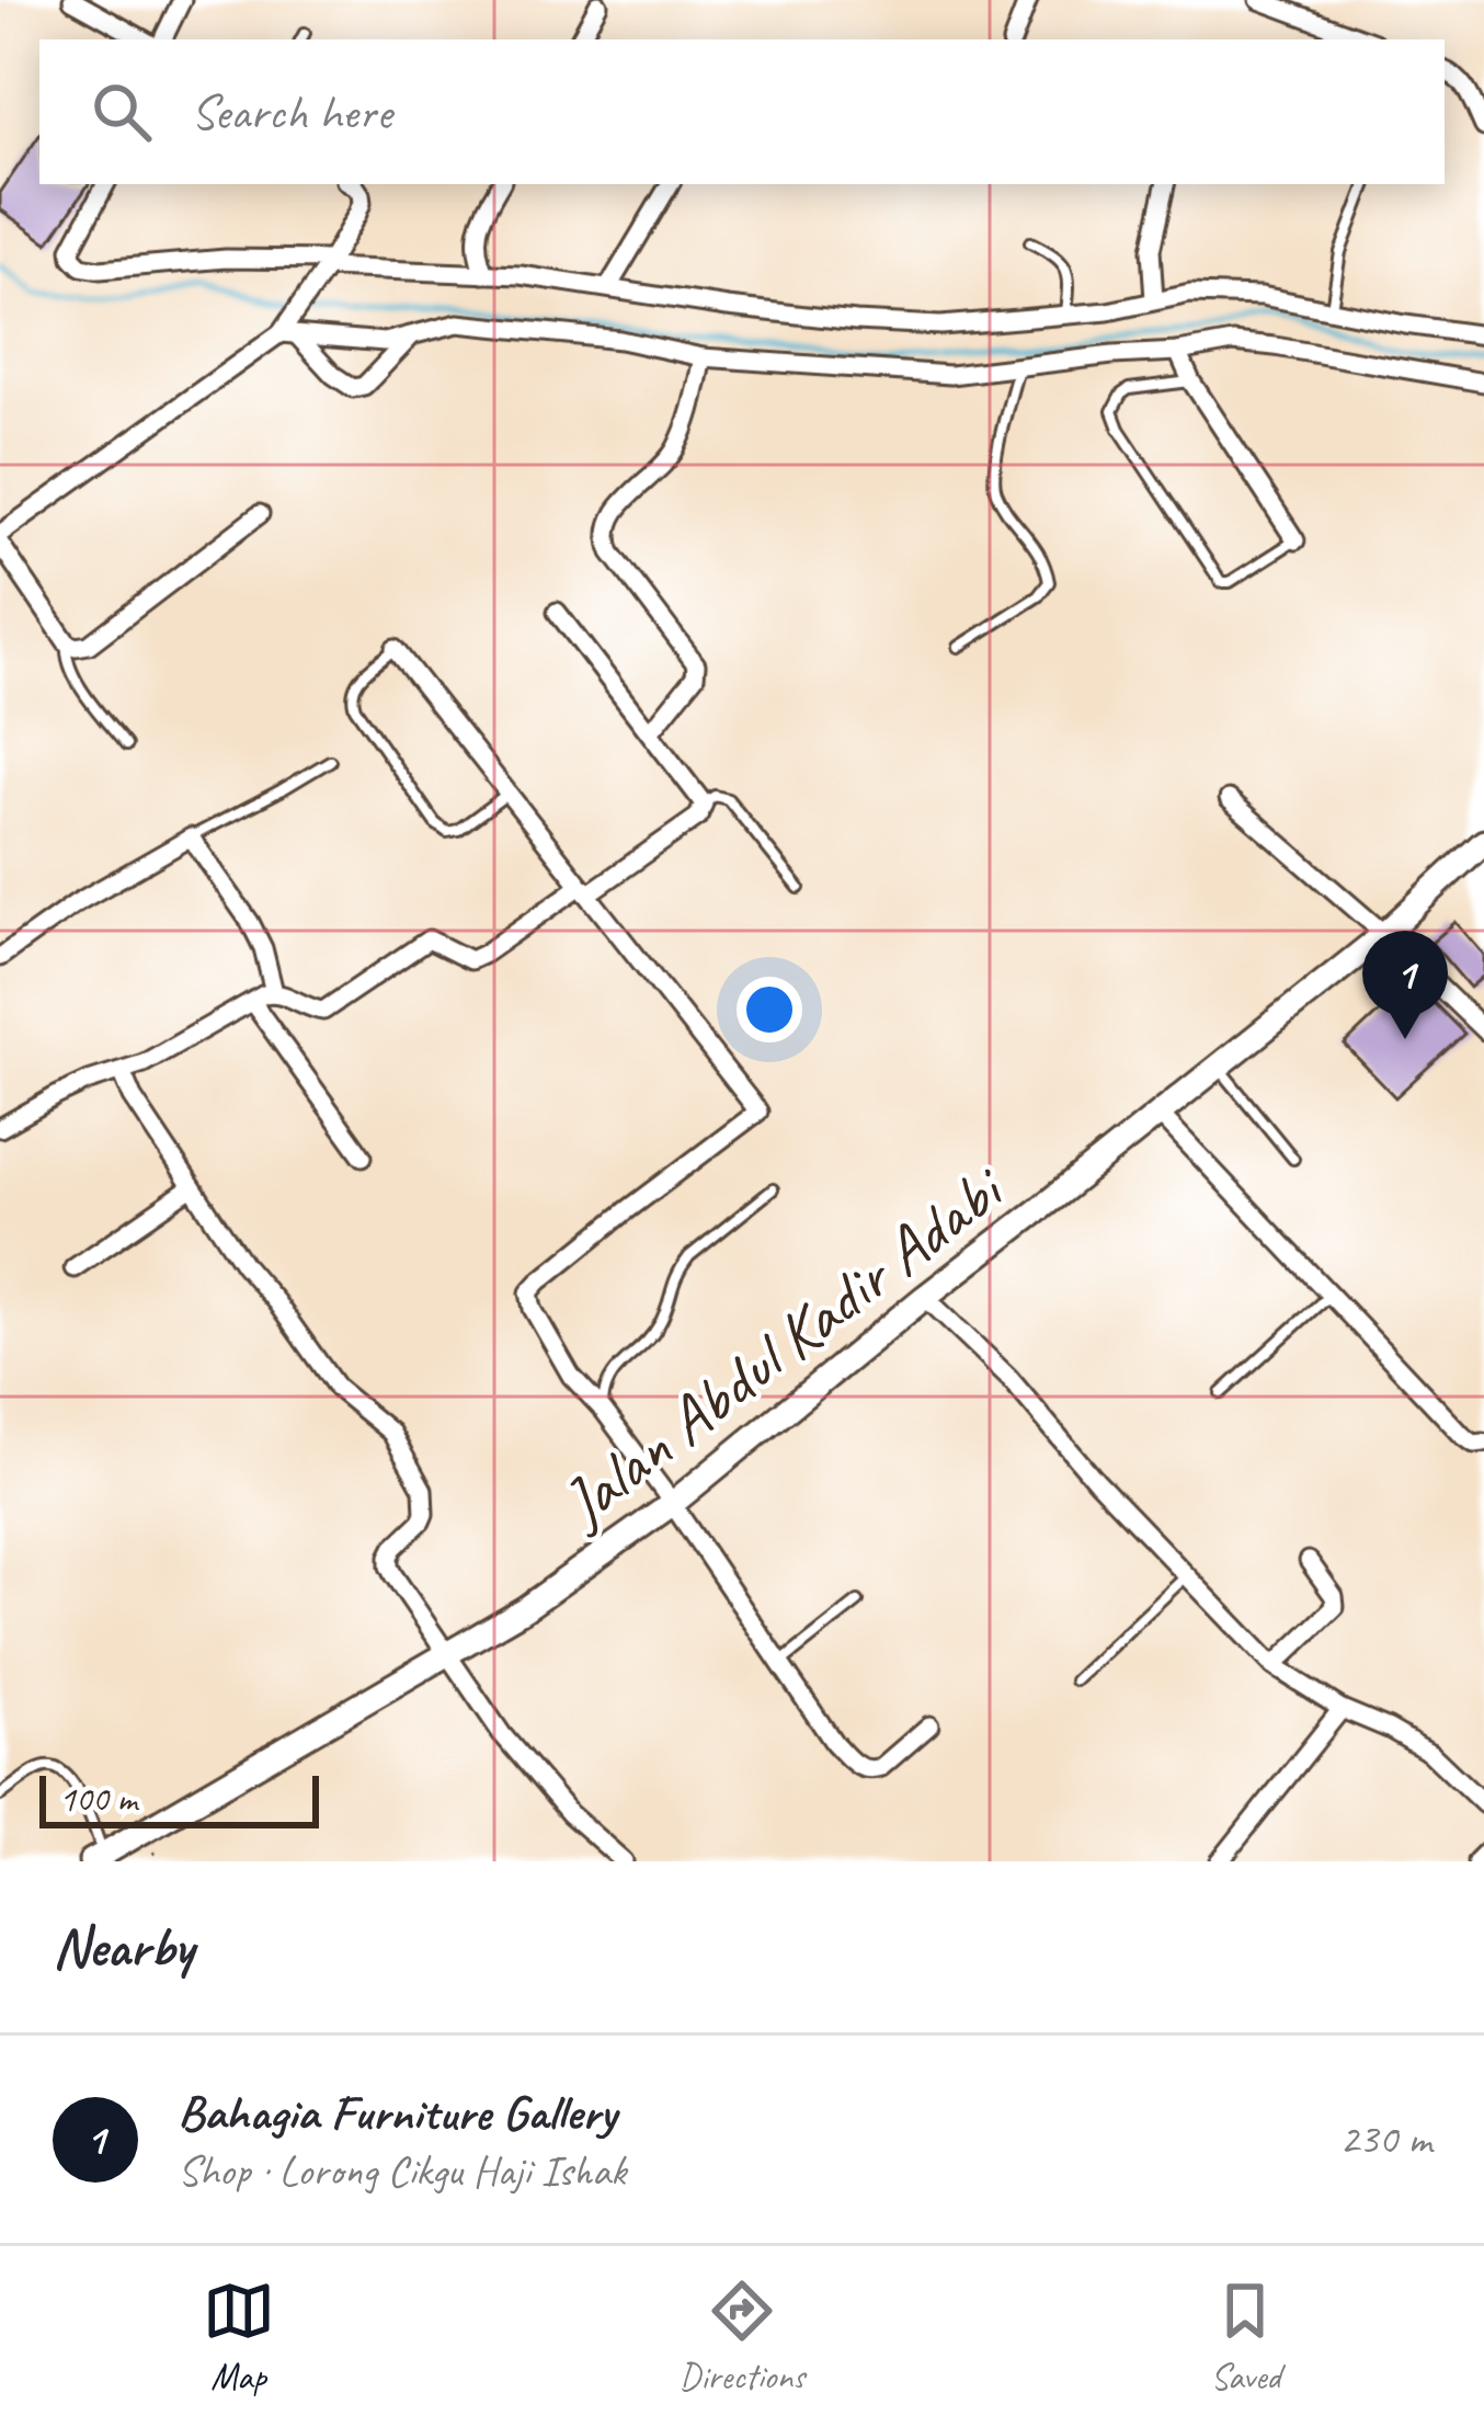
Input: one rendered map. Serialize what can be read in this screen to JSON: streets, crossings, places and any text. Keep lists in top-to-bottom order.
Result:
{
  "streets": {
    "main road": ["Jalan Abdul Kadir Adabi"]
  },
  "scale_bar": "100 m",
  "page": {
    "search": "Search here",
    "pins": "1",
    "scale": "100 m",
    "heading": "Nearby",
    "list": [
      {
        "mark": "1",
        "name": "Bahagia Furniture Gallery",
        "note": "Shop · Lorong Cikgu Haji Ishak",
        "value": "230 m"
      }
    ],
    "nav": ["Map", "Directions", "Saved"]
  }
}
